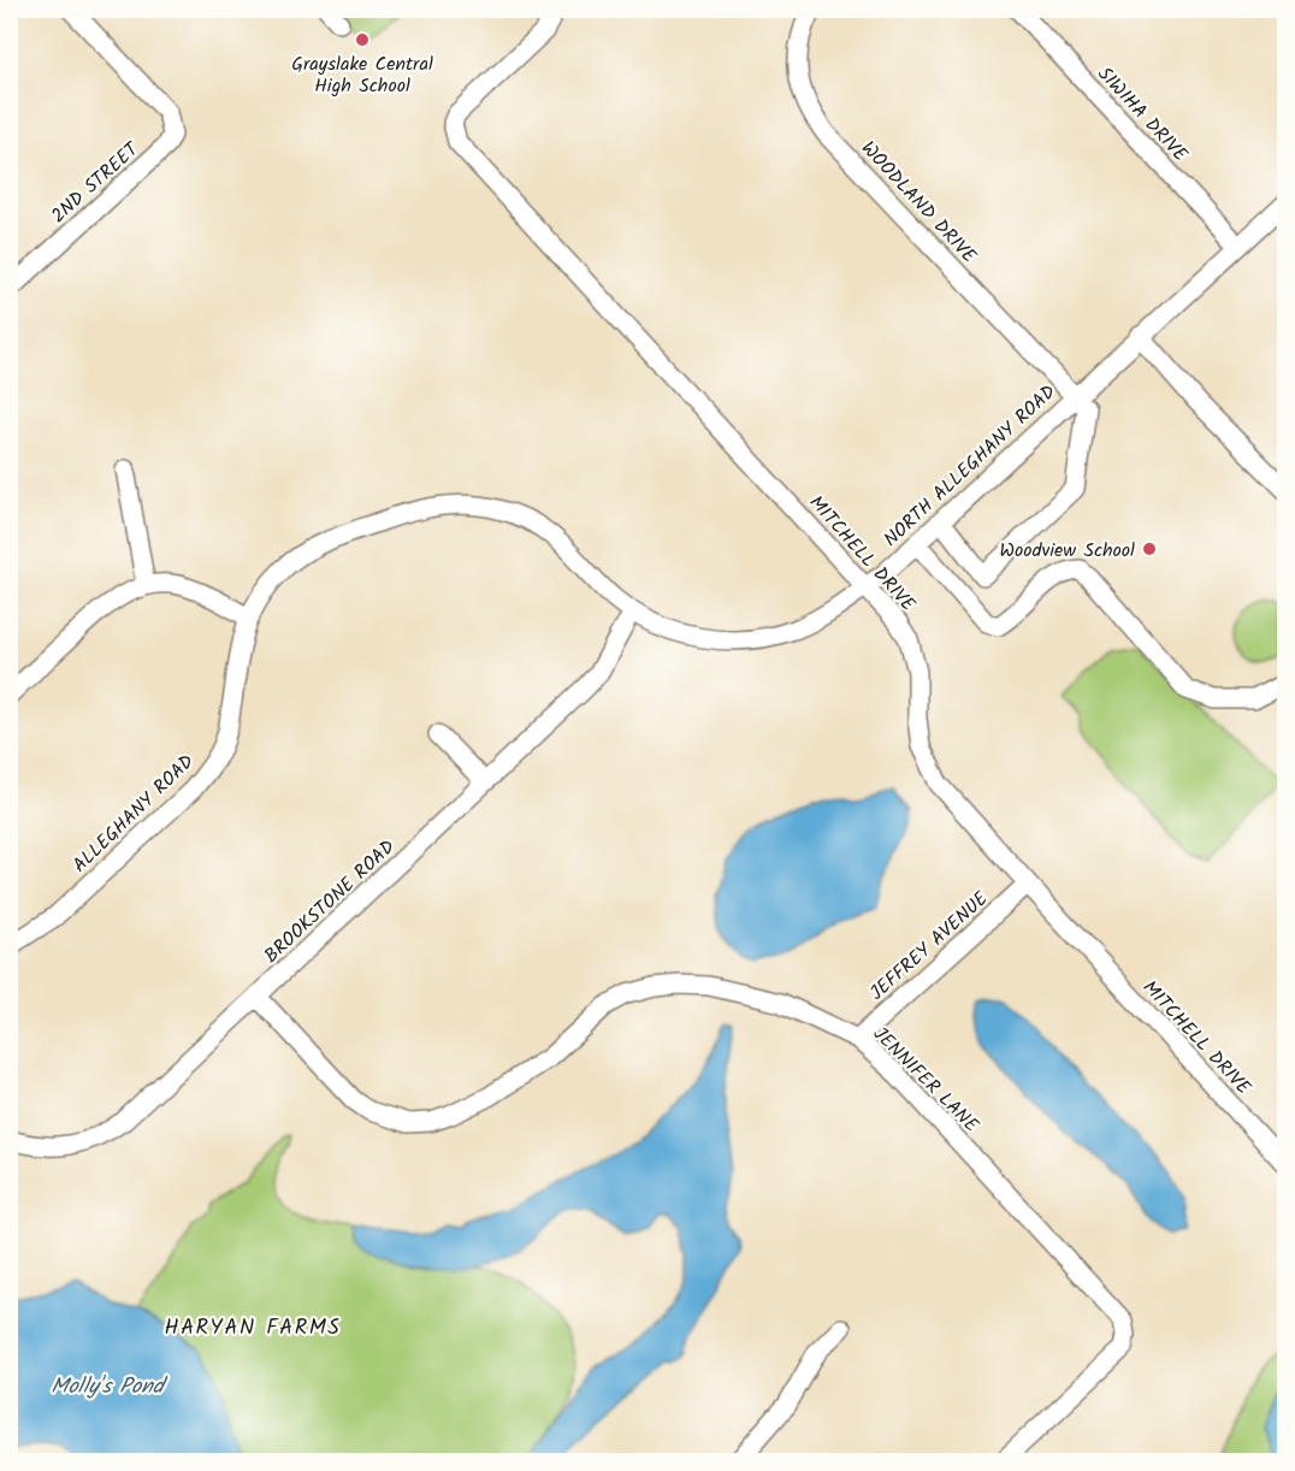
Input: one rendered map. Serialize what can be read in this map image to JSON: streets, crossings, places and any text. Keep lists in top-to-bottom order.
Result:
{
  "streets": {
    "street": [
      "SIWIHA DRIVE",
      "2ND STREET",
      "WOODLAND DRIVE",
      "NORTH ALLEGHANY ROAD",
      "MITCHELL DRIVE",
      "ALLEGHANY ROAD",
      "BROOKSTONE ROAD",
      "JEFFREY AVENUE",
      "JENNIFER LANE"
    ]
  },
  "crossings": [
    ["SIWIHA DRIVE", "NORTH ALLEGHANY ROAD"],
    ["WOODLAND DRIVE", "NORTH ALLEGHANY ROAD"],
    ["NORTH ALLEGHANY ROAD", "MITCHELL DRIVE"],
    ["NORTH ALLEGHANY ROAD", "ALLEGHANY ROAD"],
    ["NORTH ALLEGHANY ROAD", "BROOKSTONE ROAD"],
    ["MITCHELL DRIVE", "JEFFREY AVENUE"],
    ["ALLEGHANY ROAD", "BROOKSTONE ROAD"],
    ["BROOKSTONE ROAD", "JENNIFER LANE"],
    ["JEFFREY AVENUE", "JENNIFER LANE"]
  ],
  "districts": ["HARYAN FARMS"],
  "water": ["Molly's Pond"],
  "places": ["Grayslake Central High School", "Woodview School"]
}
